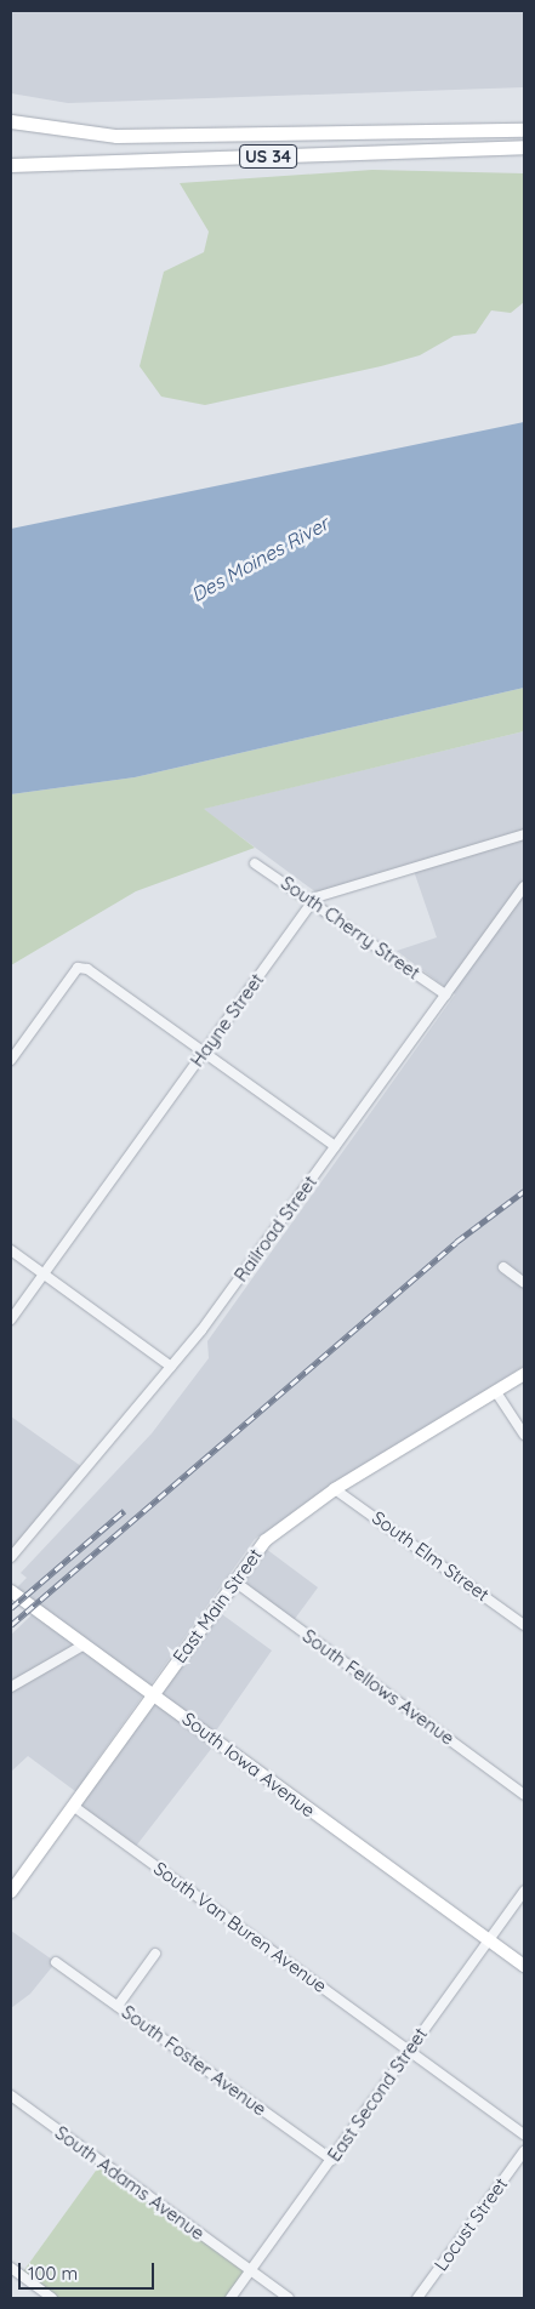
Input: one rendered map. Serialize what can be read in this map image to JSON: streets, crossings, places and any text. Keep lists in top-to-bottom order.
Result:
{
  "streets": {
    "highway": ["US 34"],
    "main road": ["East Main Street", "South Iowa Avenue"],
    "street": [
      "South Cherry Street",
      "Hayne Street",
      "Railroad Street",
      "South Elm Street",
      "South Fellows Avenue",
      "South Van Buren Avenue",
      "South Foster Avenue",
      "East Second Street",
      "South Adams Avenue",
      "Locust Street"
    ]
  },
  "crossings": [
    ["South Cherry Street", "Hayne Street"],
    ["South Cherry Street", "Railroad Street"],
    ["South Elm Street", "East Main Street"],
    ["East Main Street", "South Fellows Avenue"],
    ["East Main Street", "South Iowa Avenue"],
    ["East Main Street", "South Van Buren Avenue"],
    ["South Iowa Avenue", "East Second Street"],
    ["South Van Buren Avenue", "East Second Street"],
    ["South Foster Avenue", "East Second Street"],
    ["East Second Street", "South Adams Avenue"]
  ],
  "water": ["Des Moines River"],
  "scale_bar": "100 m"
}
